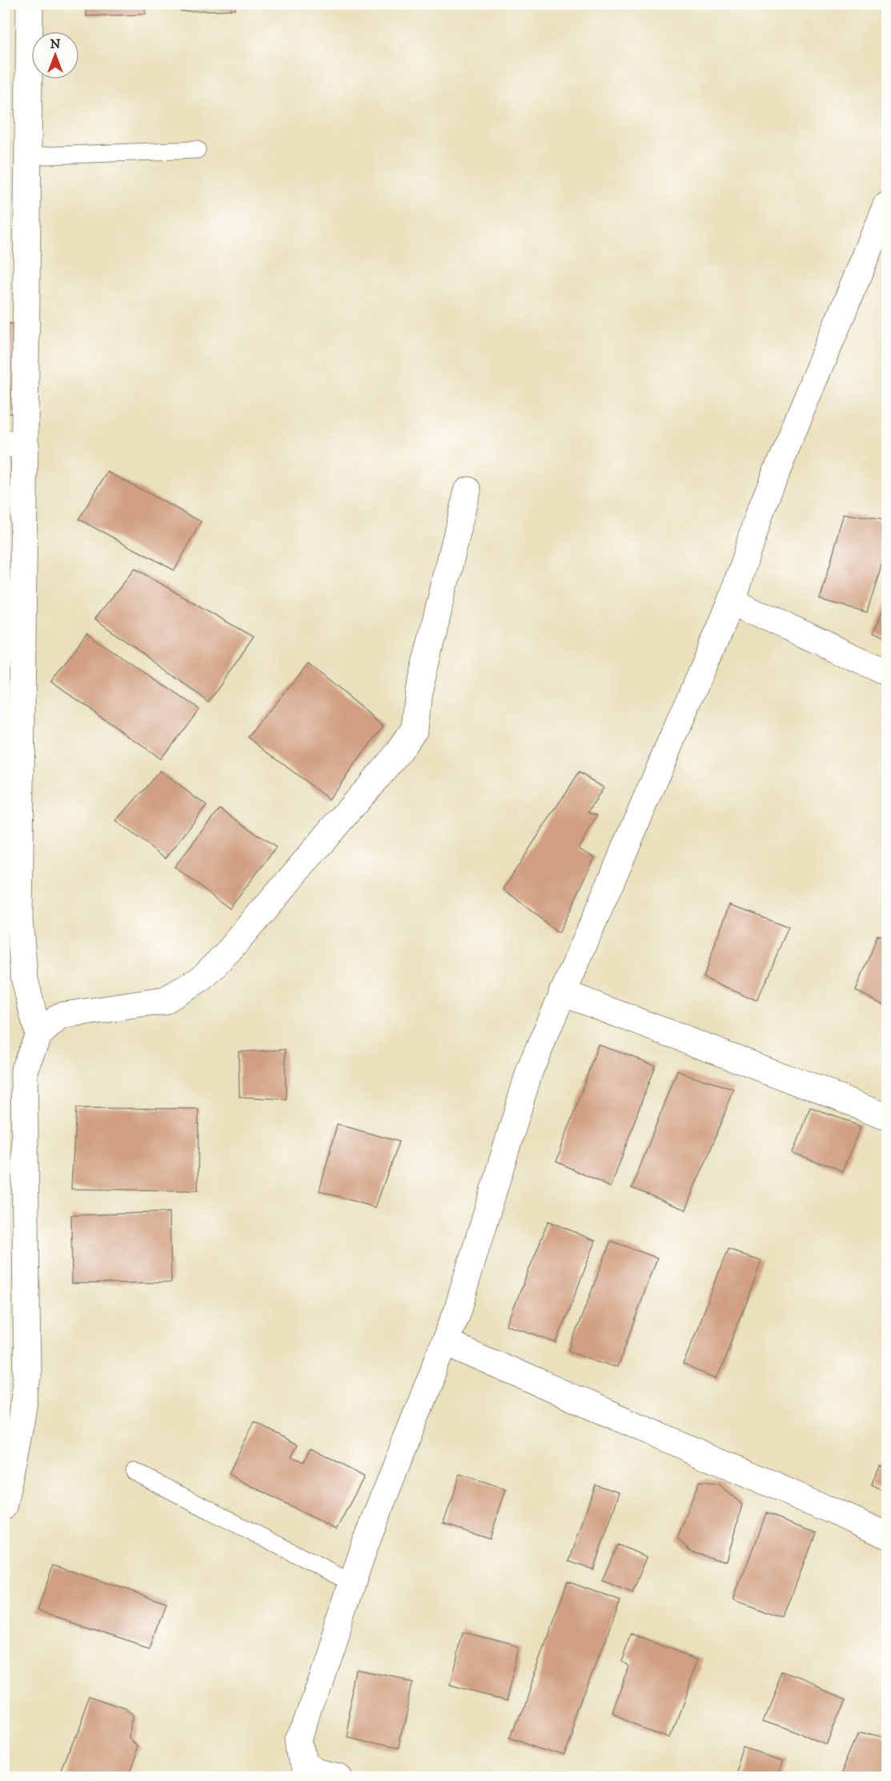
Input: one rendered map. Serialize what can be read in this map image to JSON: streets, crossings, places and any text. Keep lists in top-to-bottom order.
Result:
{
  "north": "top"
}
